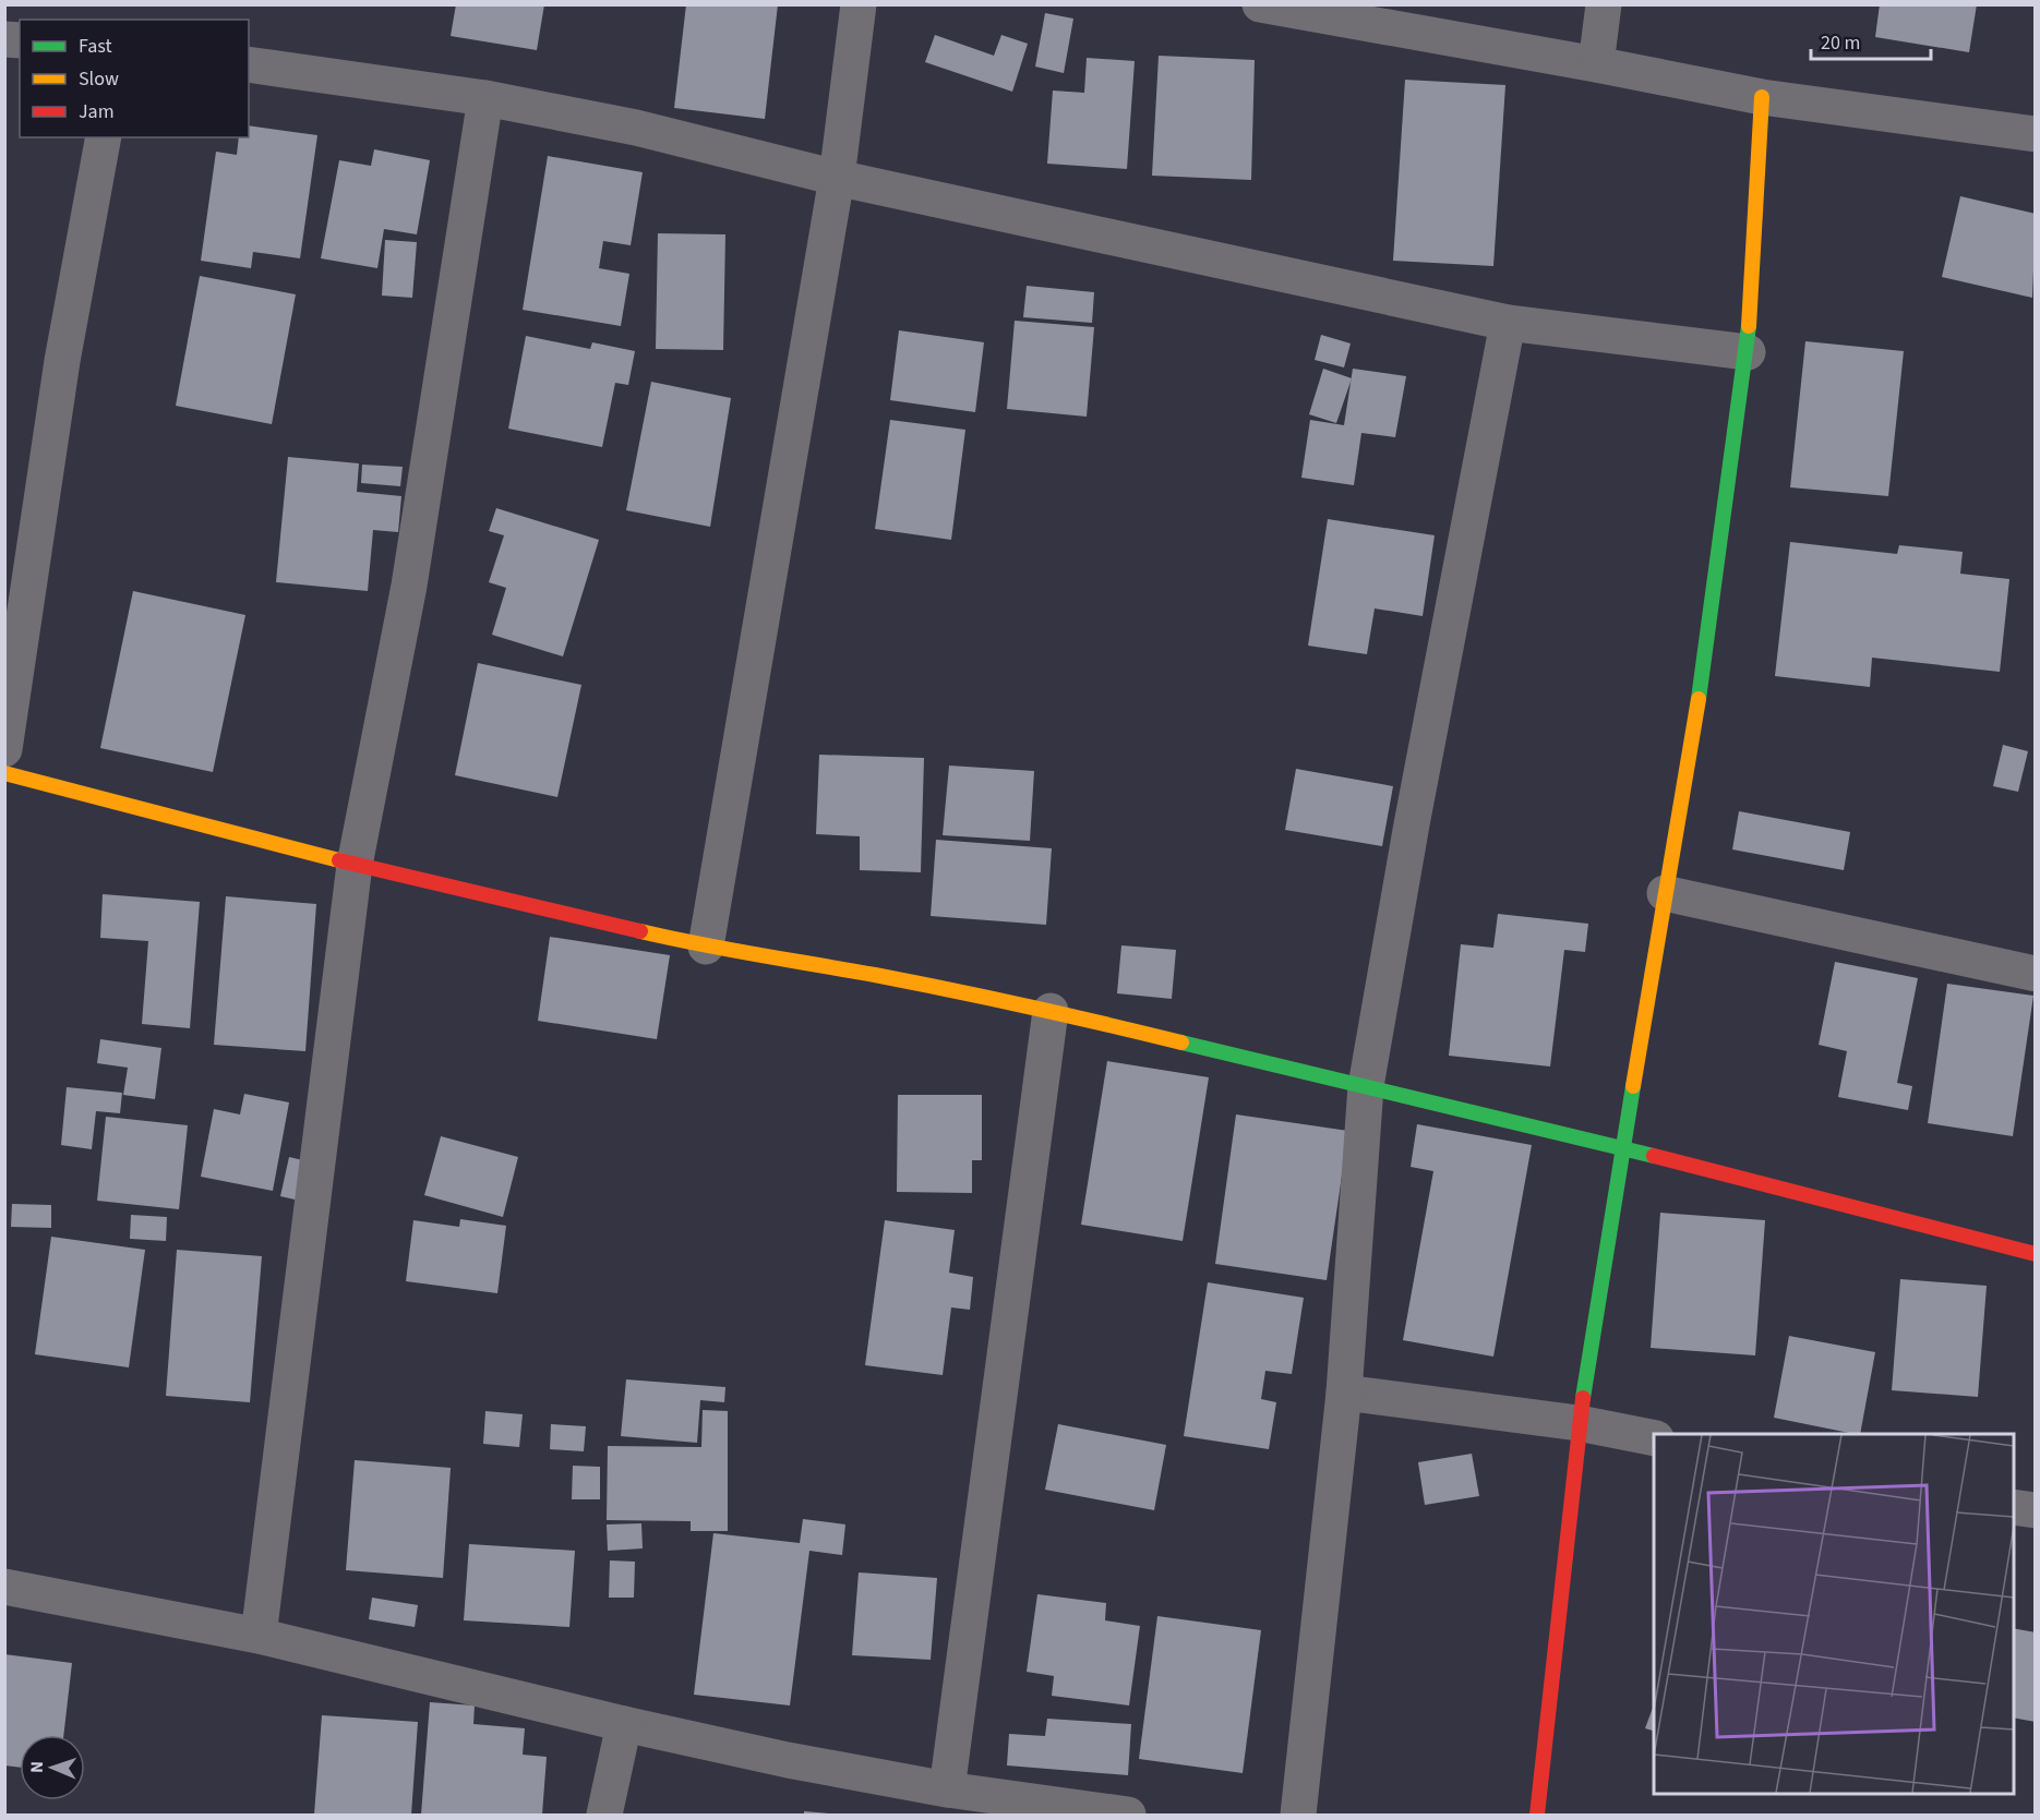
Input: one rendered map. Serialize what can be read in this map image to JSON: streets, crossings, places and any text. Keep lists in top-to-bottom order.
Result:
{
  "legend": ["Fast", "Slow", "Jam"],
  "scale_bar": "20 m",
  "north": "left"
}
